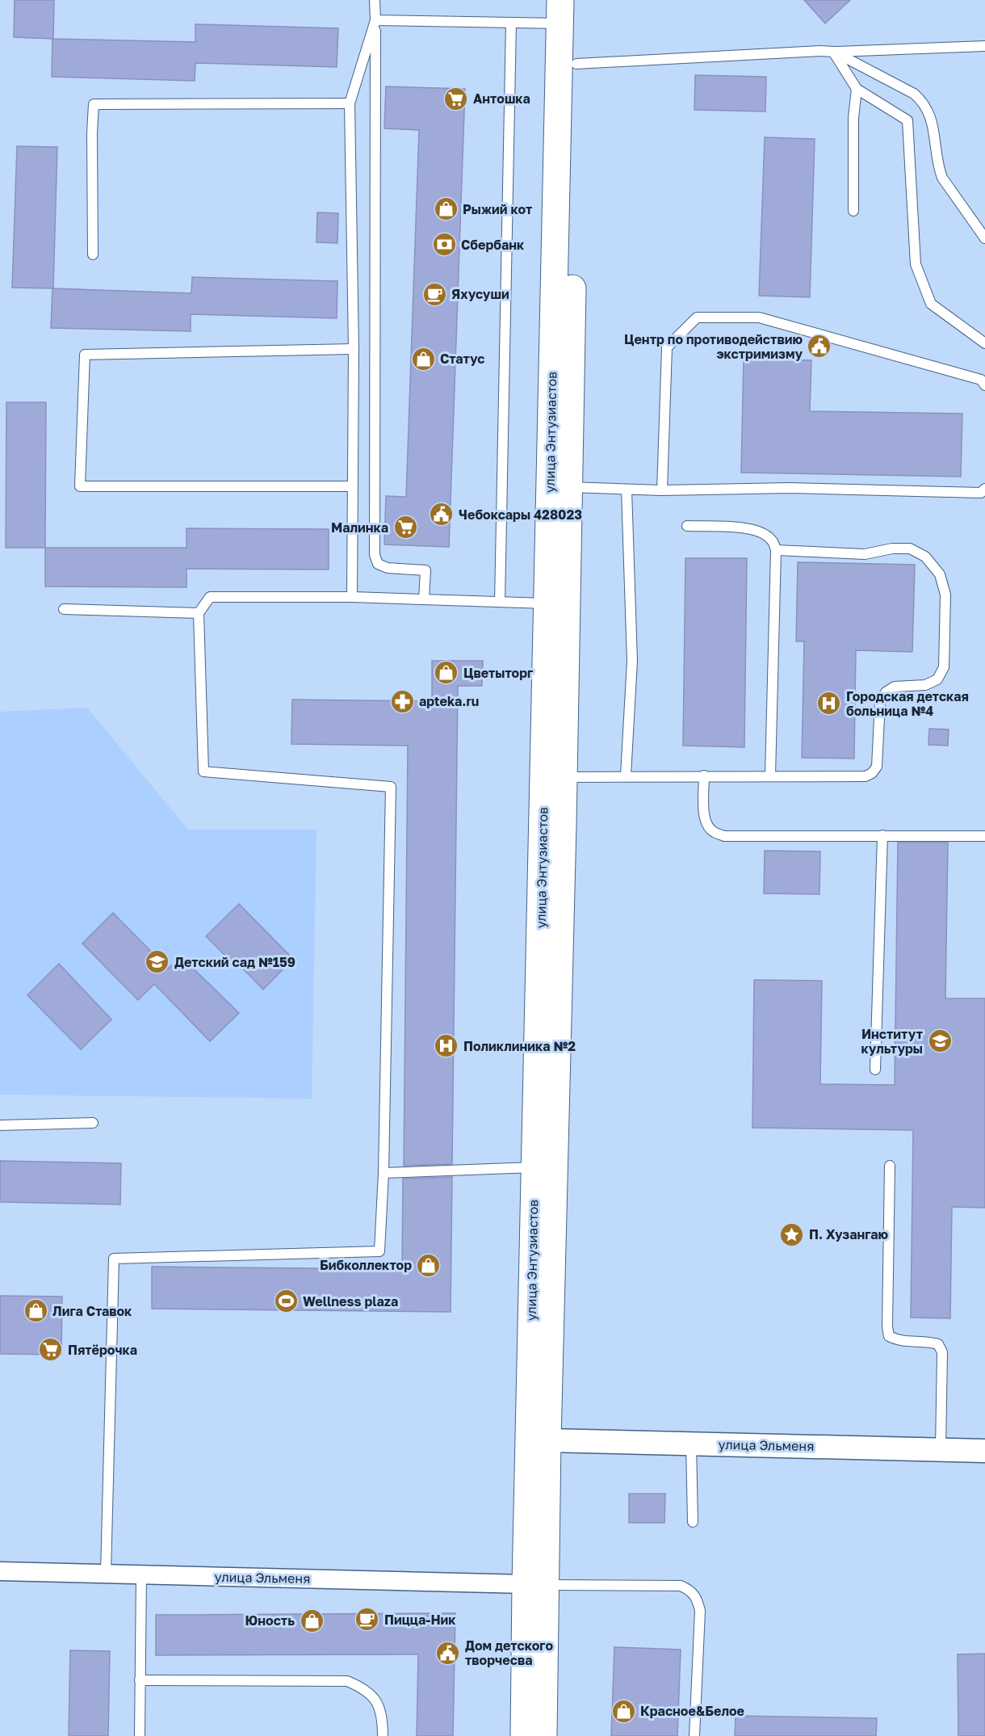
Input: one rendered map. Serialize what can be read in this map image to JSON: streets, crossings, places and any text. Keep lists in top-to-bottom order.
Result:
{
  "streets": {
    "main road": ["улица Энтузиастов"],
    "street": ["улица Эльменя"]
  },
  "crossings": [
    ["улица Энтузиастов", "улица Эльменя"]
  ],
  "places": {
    "supermarket": ["Антошка", "Малинка", "Пятёрочка"],
    "shop": [
      "Рыжий кот",
      "Статус",
      "Цветыторг",
      "Бибколлектор",
      "Лига Ставок",
      "Юность",
      "Красное&Белое"
    ],
    "bank": ["Сбербанк"],
    "cafe": ["Яхусуши", "Пицца-Ник"],
    "public building": ["Центр по противодействию экстримизму", "Чебоксары 428023", "Дом детского творчесва"],
    "pharmacy": ["apteka.ru"],
    "hospital": ["Городская детская больница №4", "Поликлиника №2"],
    "school or university": ["Детский сад №159", "Институт культуры"],
    "place": ["П. Хузангаю"],
    "sports": ["Wellness plaza"]
  }
}
